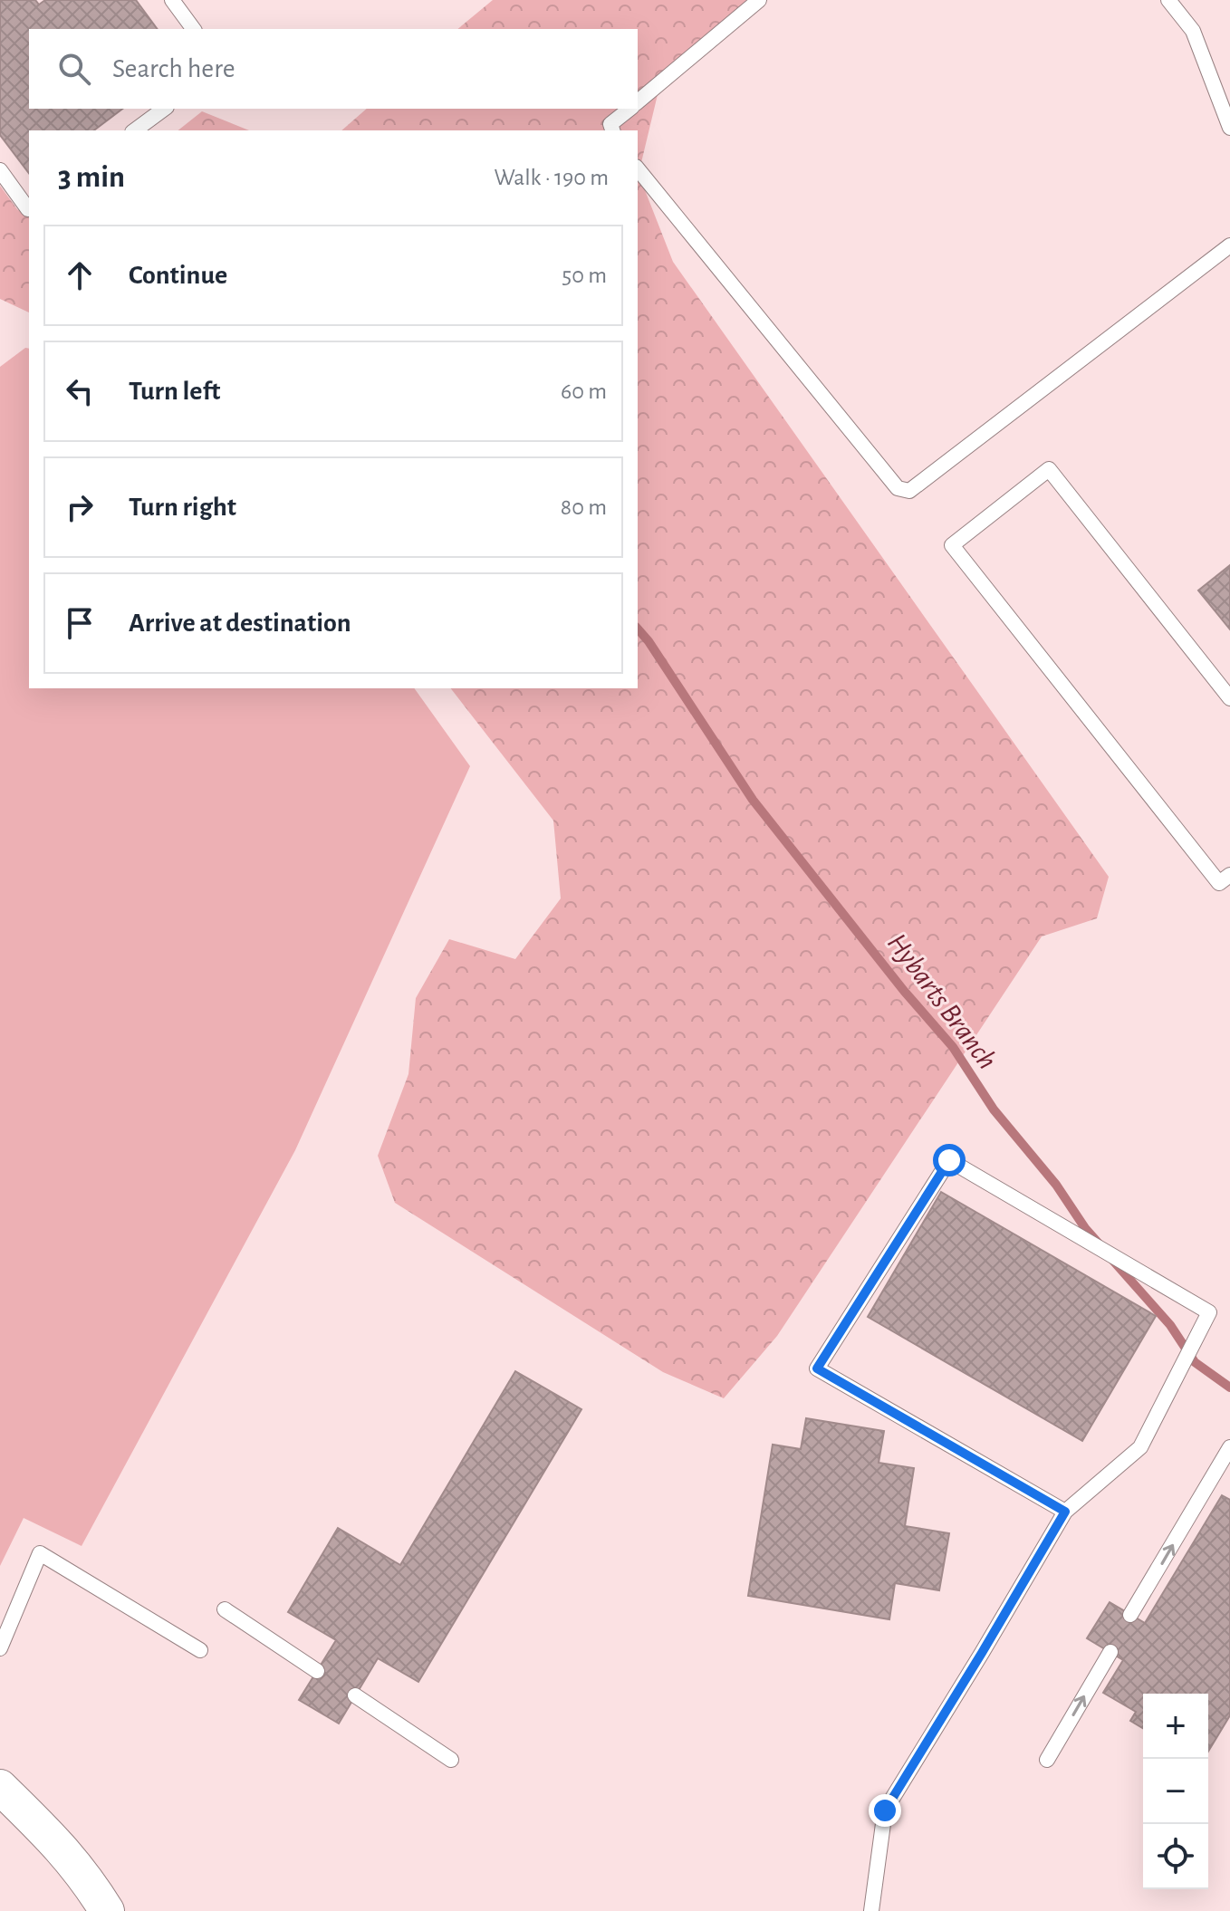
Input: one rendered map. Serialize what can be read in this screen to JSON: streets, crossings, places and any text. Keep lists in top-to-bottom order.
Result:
{
  "water": ["Hybarts Branch"],
  "page": {
    "search": "Search here",
    "heading": ["3 min", "Walk · 190 m"],
    "list": [
      ["Continue", "50 m"],
      ["Turn left", "60 m"],
      ["Turn right", "80 m"],
      "Arrive at destination"
    ],
    "map_buttons": ["+", "−"]
  }
}
